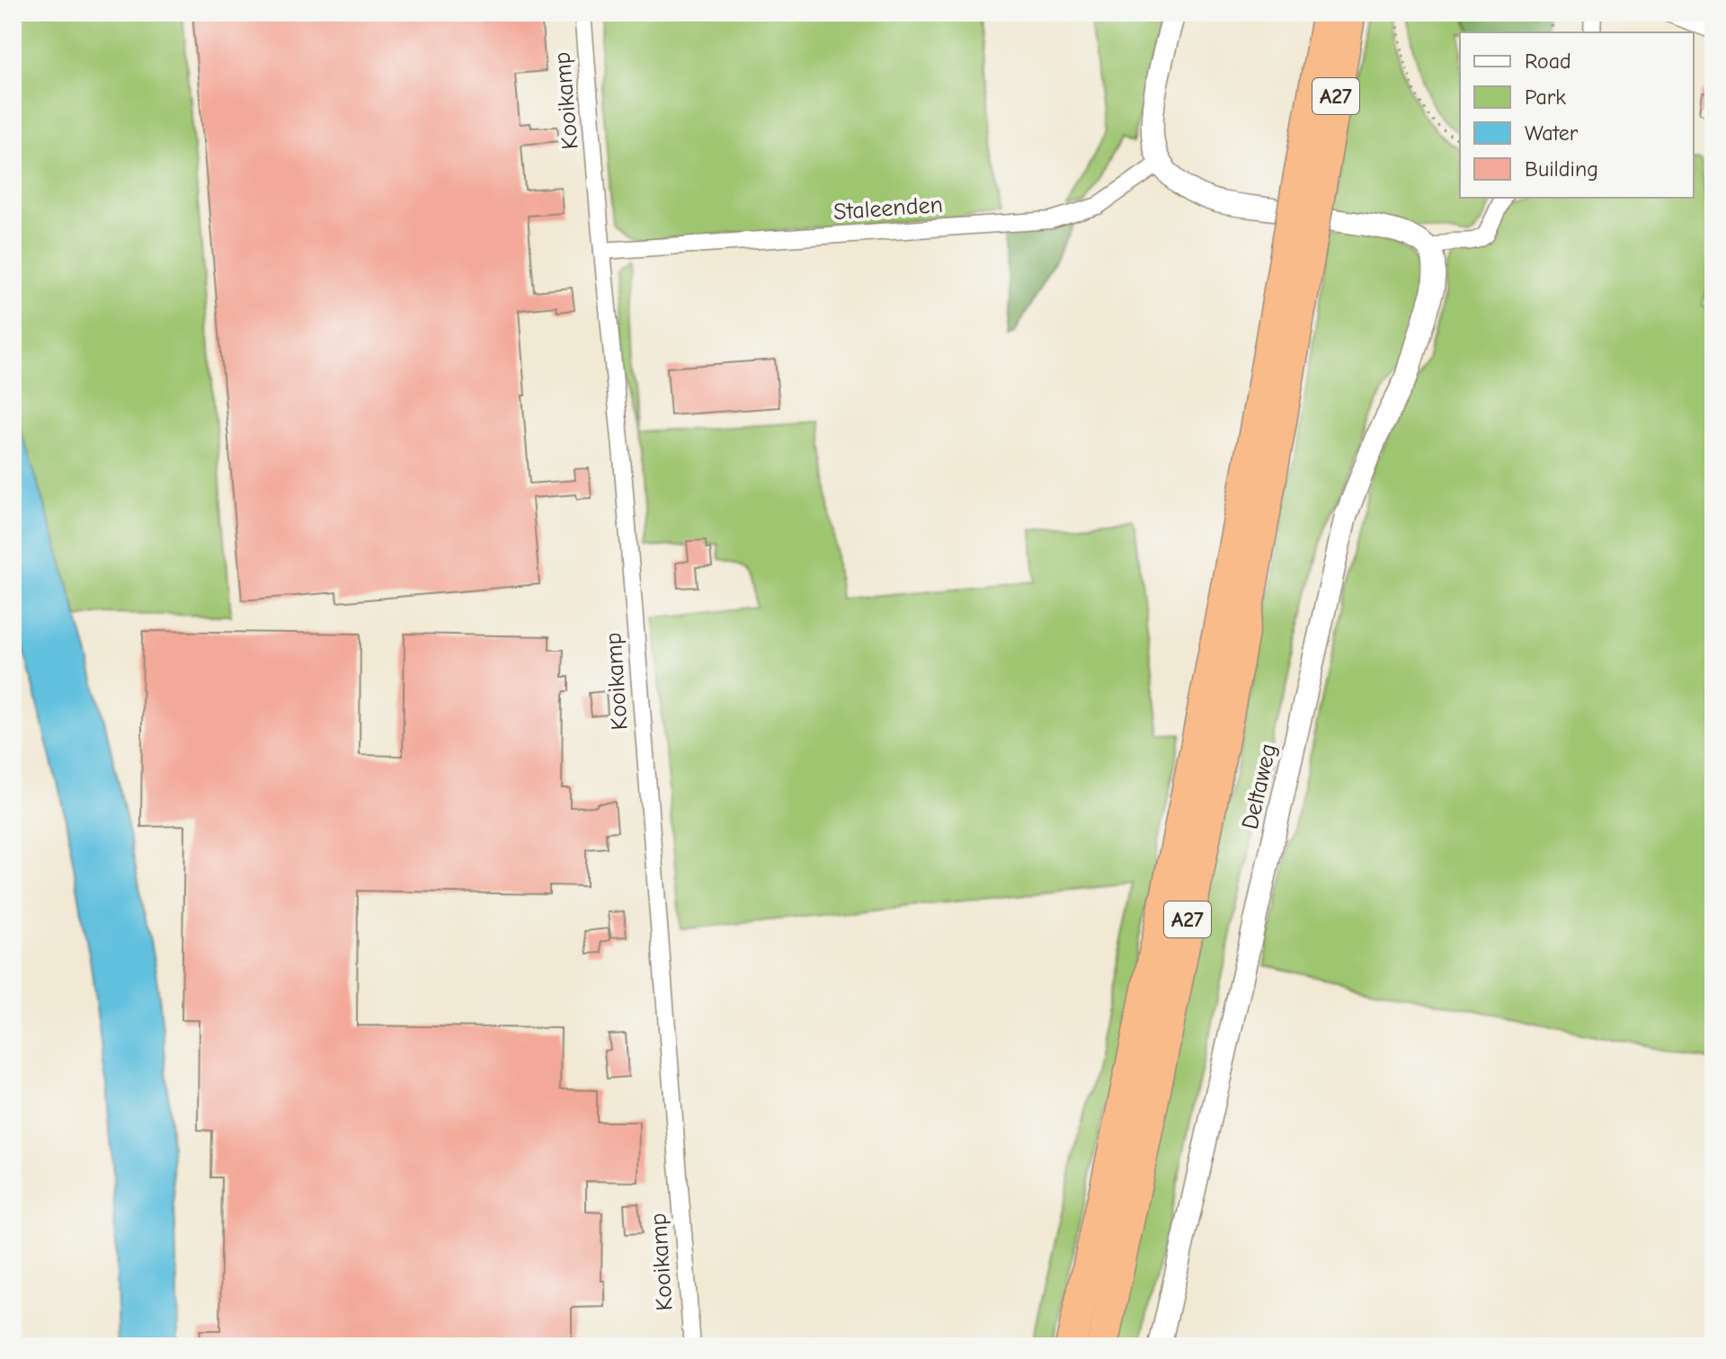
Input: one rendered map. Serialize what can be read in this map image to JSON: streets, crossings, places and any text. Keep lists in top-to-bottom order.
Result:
{
  "streets": {
    "highway": ["A27"],
    "street": ["Kooikamp", "Staleenden", "Deltaweg"]
  },
  "crossings": [
    ["Kooikamp", "Staleenden"]
  ],
  "legend": [
    "Road",
    "Park",
    "Water",
    "Building"
  ]
}
